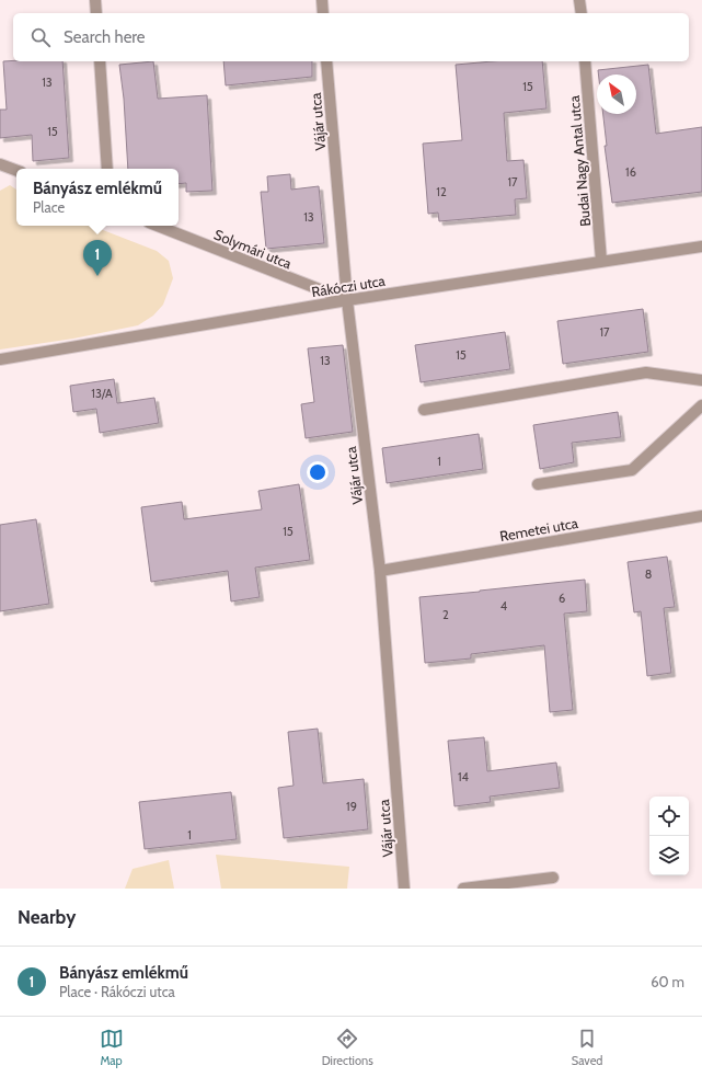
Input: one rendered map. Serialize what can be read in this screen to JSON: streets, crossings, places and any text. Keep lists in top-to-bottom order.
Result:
{
  "streets": {
    "street": [
      "Vájár utca",
      "Budai Nagy Antal utca",
      "Solymári utca",
      "Rákóczi utca",
      "Remetei utca"
    ]
  },
  "crossings": [
    ["Vájár utca", "Solymári utca"],
    ["Vájár utca", "Rákóczi utca"],
    ["Vájár utca", "Remetei utca"],
    ["Budai Nagy Antal utca", "Rákóczi utca"],
    ["Solymári utca", "Rákóczi utca"]
  ],
  "house_numbers": [
    "13",
    "15",
    "15",
    "16",
    "17",
    "12",
    "13",
    "17",
    "15",
    "13",
    "13/A",
    "1",
    "15",
    "8",
    "6",
    "4",
    "2",
    "14",
    "19",
    "1"
  ],
  "north": "top left",
  "page": {
    "search": "Search here",
    "popup": ["Bányász emlékmű", "Place"],
    "pins": "1",
    "heading": "Nearby",
    "list": [
      {
        "mark": "1",
        "name": "Bányász emlékmű",
        "note": "Place · Rákóczi utca",
        "value": "60 m"
      }
    ],
    "nav": ["Map", "Directions", "Saved"]
  }
}
